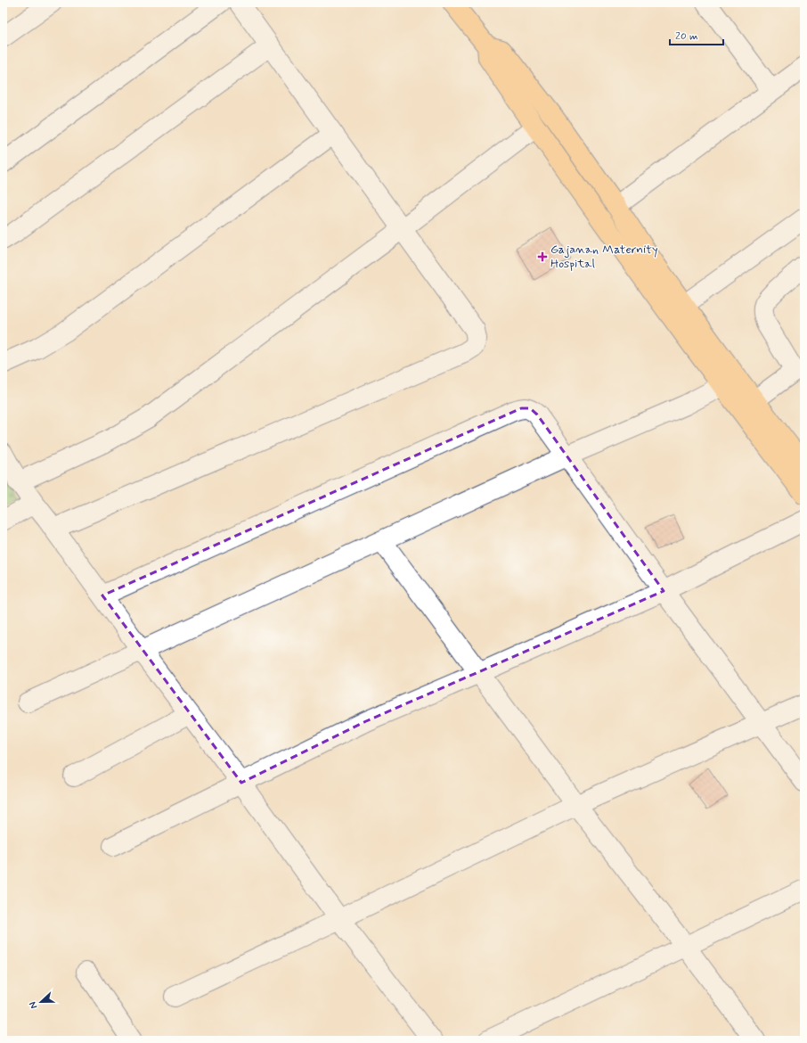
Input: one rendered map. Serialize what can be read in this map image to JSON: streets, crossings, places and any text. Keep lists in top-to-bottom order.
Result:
{
  "places": {
    "health": ["Gajanan Maternity Hospital"]
  },
  "scale_bar": "20 m",
  "north": "left"
}
